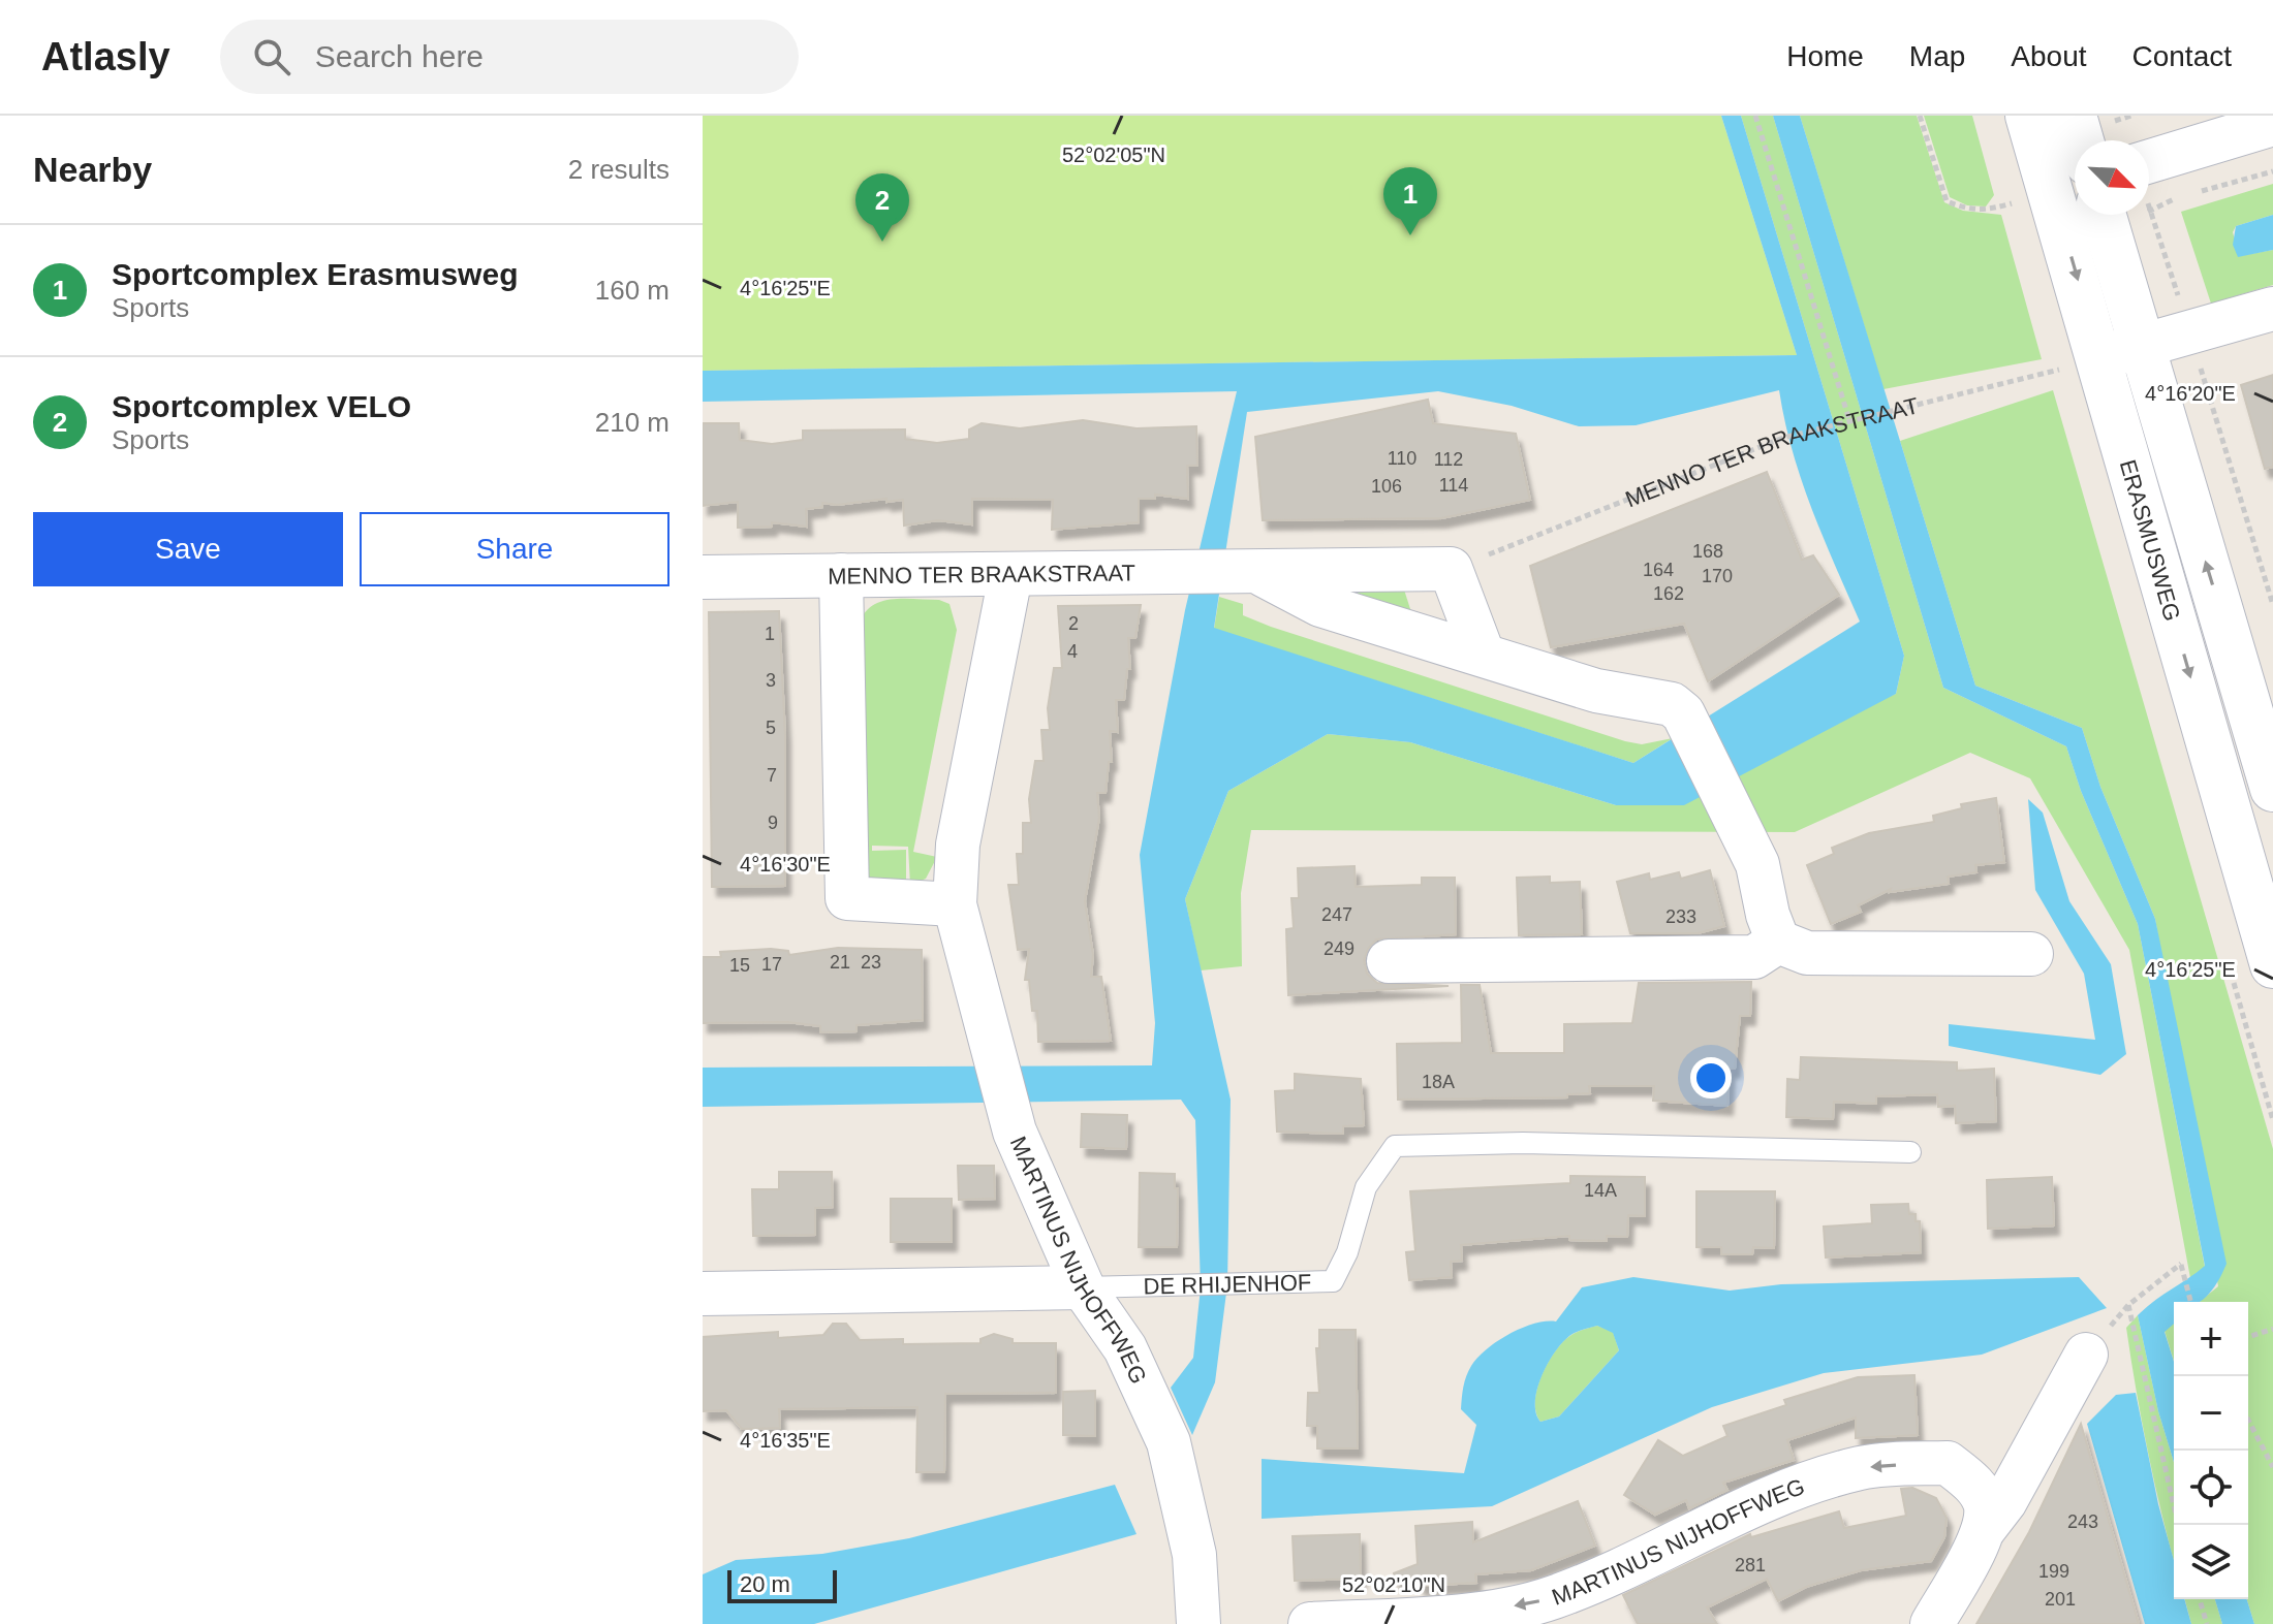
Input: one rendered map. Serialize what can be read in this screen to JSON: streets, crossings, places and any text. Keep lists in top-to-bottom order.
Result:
{
  "streets": {
    "main road": ["ERASMUSWEG"],
    "street": ["MENNO TER BRAAKSTRAAT", "MARTINUS NIJHOFFWEG", "DE RHIJENHOF"]
  },
  "crossings": [
    ["MENNO TER BRAAKSTRAAT", "ERASMUSWEG"],
    ["MENNO TER BRAAKSTRAAT", "MARTINUS NIJHOFFWEG"],
    ["MARTINUS NIJHOFFWEG", "DE RHIJENHOF"]
  ],
  "one_way": ["MARTINUS NIJHOFFWEG"],
  "house_numbers": [
    "110",
    "112",
    "114",
    "106",
    "168",
    "164",
    "170",
    "162",
    "2",
    "1",
    "4",
    "3",
    "5",
    "7",
    "9",
    "247",
    "233",
    "249",
    "21",
    "23",
    "17",
    "15",
    "18A",
    "14A",
    "243",
    "281",
    "199",
    "201"
  ],
  "scale_bar": "20 m",
  "north": "bottom right",
  "page": {
    "header": "Atlasly",
    "search": "Search here",
    "nav": [
      "Home",
      "Map",
      "About",
      "Contact"
    ],
    "heading": ["Nearby", "2 results"],
    "pins": ["1", "2"],
    "list": [
      {
        "mark": "1",
        "name": "Sportcomplex Erasmusweg",
        "note": "Sports",
        "value": "160 m"
      },
      {
        "mark": "2",
        "name": "Sportcomplex VELO",
        "note": "Sports",
        "value": "210 m"
      }
    ],
    "buttons": ["Save", "Share"],
    "map_buttons": ["+", "−"],
    "scale": "20 m"
  },
  "coordinates": [
    "52°02'05\"N",
    "4°16'25\"E",
    "4°16'20\"E",
    "4°16'30\"E",
    "4°16'35\"E",
    "52°02'10\"N"
  ]
}
